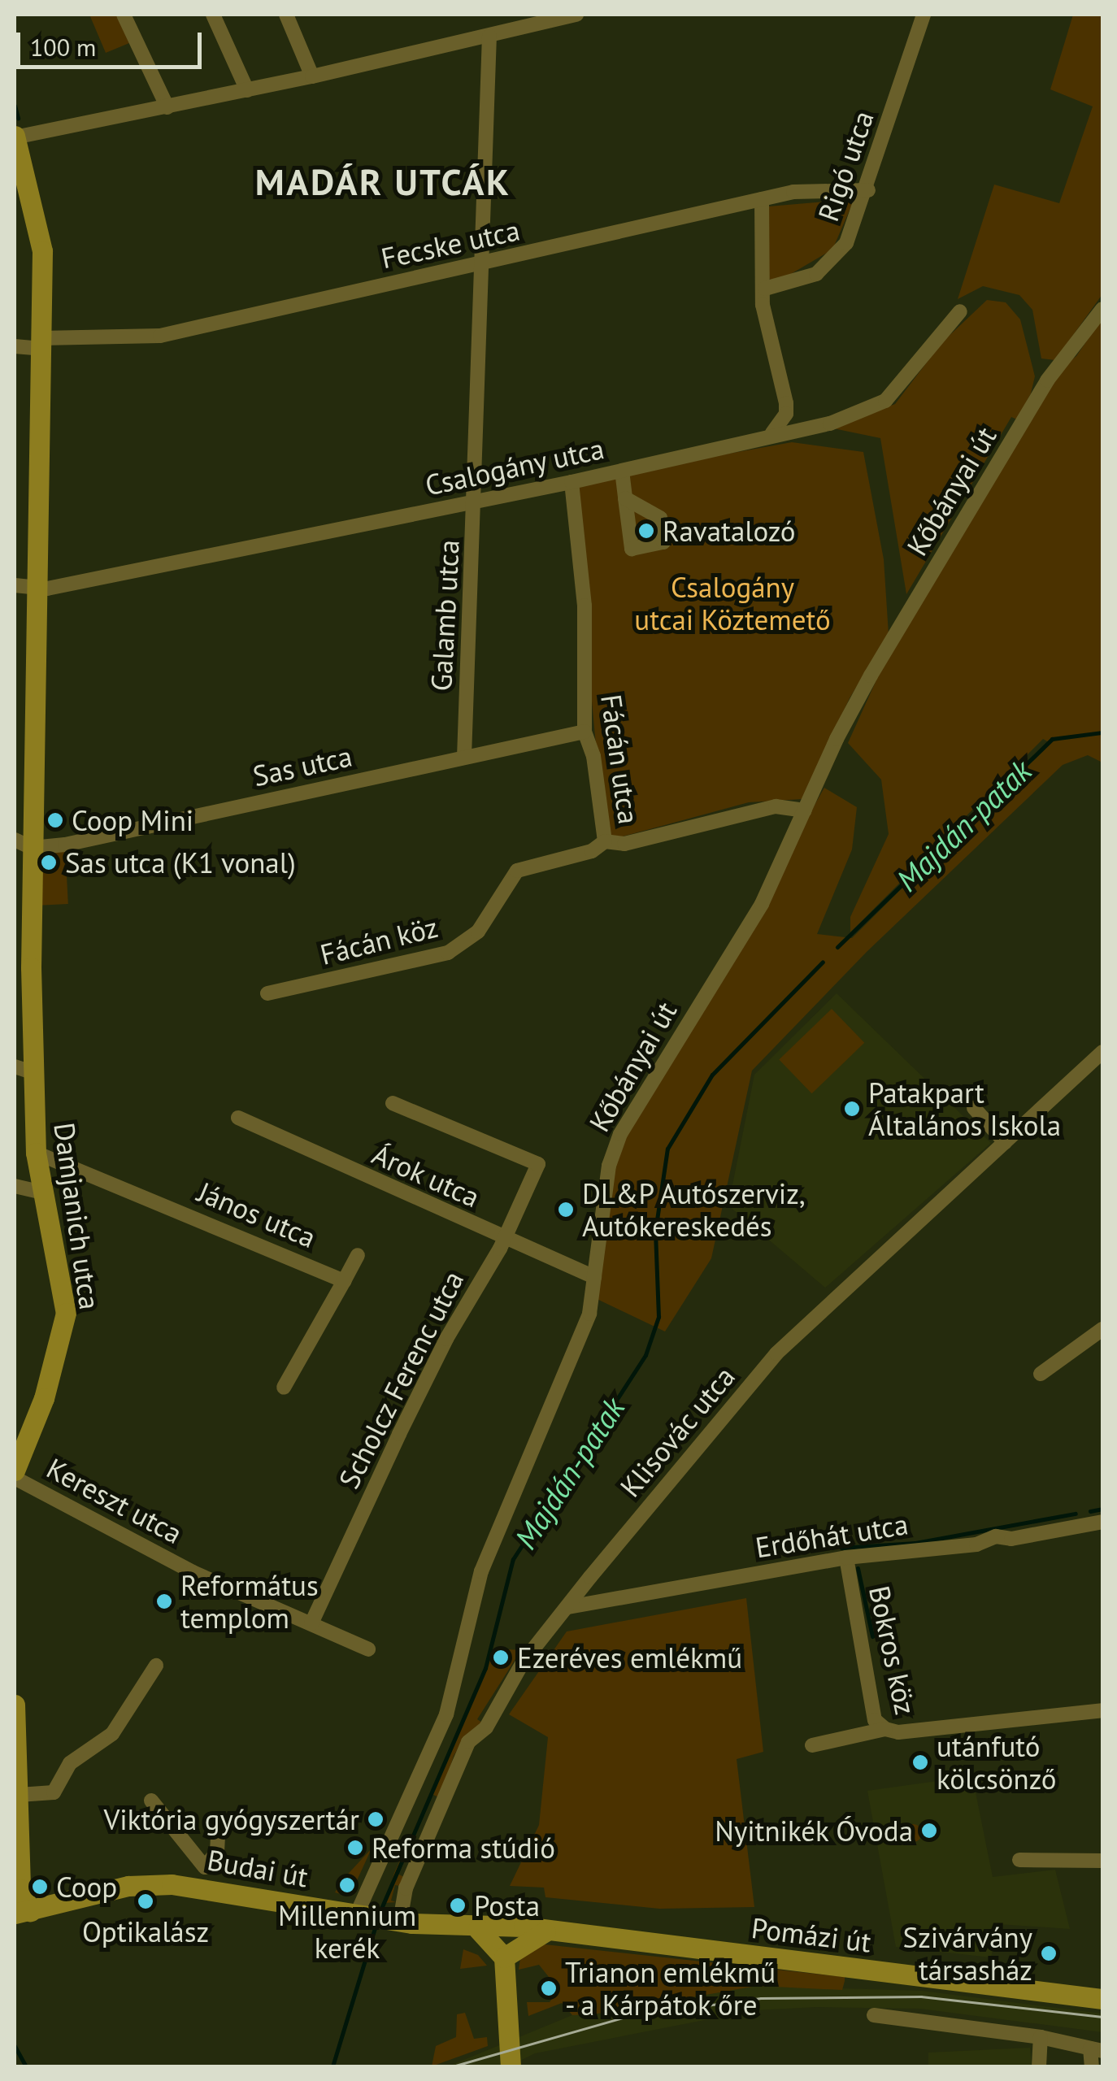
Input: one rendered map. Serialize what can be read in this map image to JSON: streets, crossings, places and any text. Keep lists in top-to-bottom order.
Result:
{
  "streets": {
    "main road": ["Damjanich utca", "Budai út", "Pomázi út"],
    "street": [
      "Rigó utca",
      "Fecske utca",
      "Csalogány utca",
      "Kőbányai út",
      "Galamb utca",
      "Fácán utca",
      "Sas utca",
      "Fácán köz",
      "Árok utca",
      "János utca",
      "Scholcz Ferenc utca",
      "Klisovác utca",
      "Kereszt utca",
      "Erdőhát utca",
      "Bokros köz"
    ]
  },
  "crossings": [
    ["Rigó utca", "Fecske utca"],
    ["Fecske utca", "Galamb utca"],
    ["Fecske utca", "Damjanich utca"],
    ["Csalogány utca", "Galamb utca"],
    ["Csalogány utca", "Fácán utca"],
    ["Csalogány utca", "Damjanich utca"],
    ["Kőbányai út", "Fácán utca"],
    ["Kőbányai út", "Árok utca"],
    ["Kőbányai út", "Budai út"],
    ["Galamb utca", "Sas utca"],
    ["Fácán utca", "Sas utca"],
    ["Fácán utca", "Fácán köz"],
    ["Sas utca", "Damjanich utca"],
    ["Árok utca", "Scholcz Ferenc utca"],
    ["János utca", "Damjanich utca"],
    ["Scholcz Ferenc utca", "Kereszt utca"],
    ["Klisovác utca", "Erdőhát utca"],
    ["Klisovác utca", "Budai út"],
    ["Erdőhát utca", "Bokros köz"],
    ["Budai út", "Pomázi út"]
  ],
  "districts": ["MADÁR UTCÁK"],
  "water": ["Majdán-patak"],
  "parks": ["Csalogány utcai Köztemető"],
  "places": [
    "Ravatalozó",
    "Coop Mini",
    "Sas utca (K1 vonal)",
    "Patakpart Általános Iskola",
    "DL&P Autószerviz, Autókereskedés",
    "Református templom",
    "Ezeréves emlékmű",
    "utánfutó kölcsönző",
    "Viktória gyógyszertár",
    "Nyitnikék Óvoda",
    "Reforma stúdió",
    "Millennium kerék",
    "Coop",
    "Optikalász",
    "Posta",
    "Szivárvány társasház",
    "Trianon emlékmű - a Kárpátok őre"
  ],
  "scale_bar": "100 m"
}
